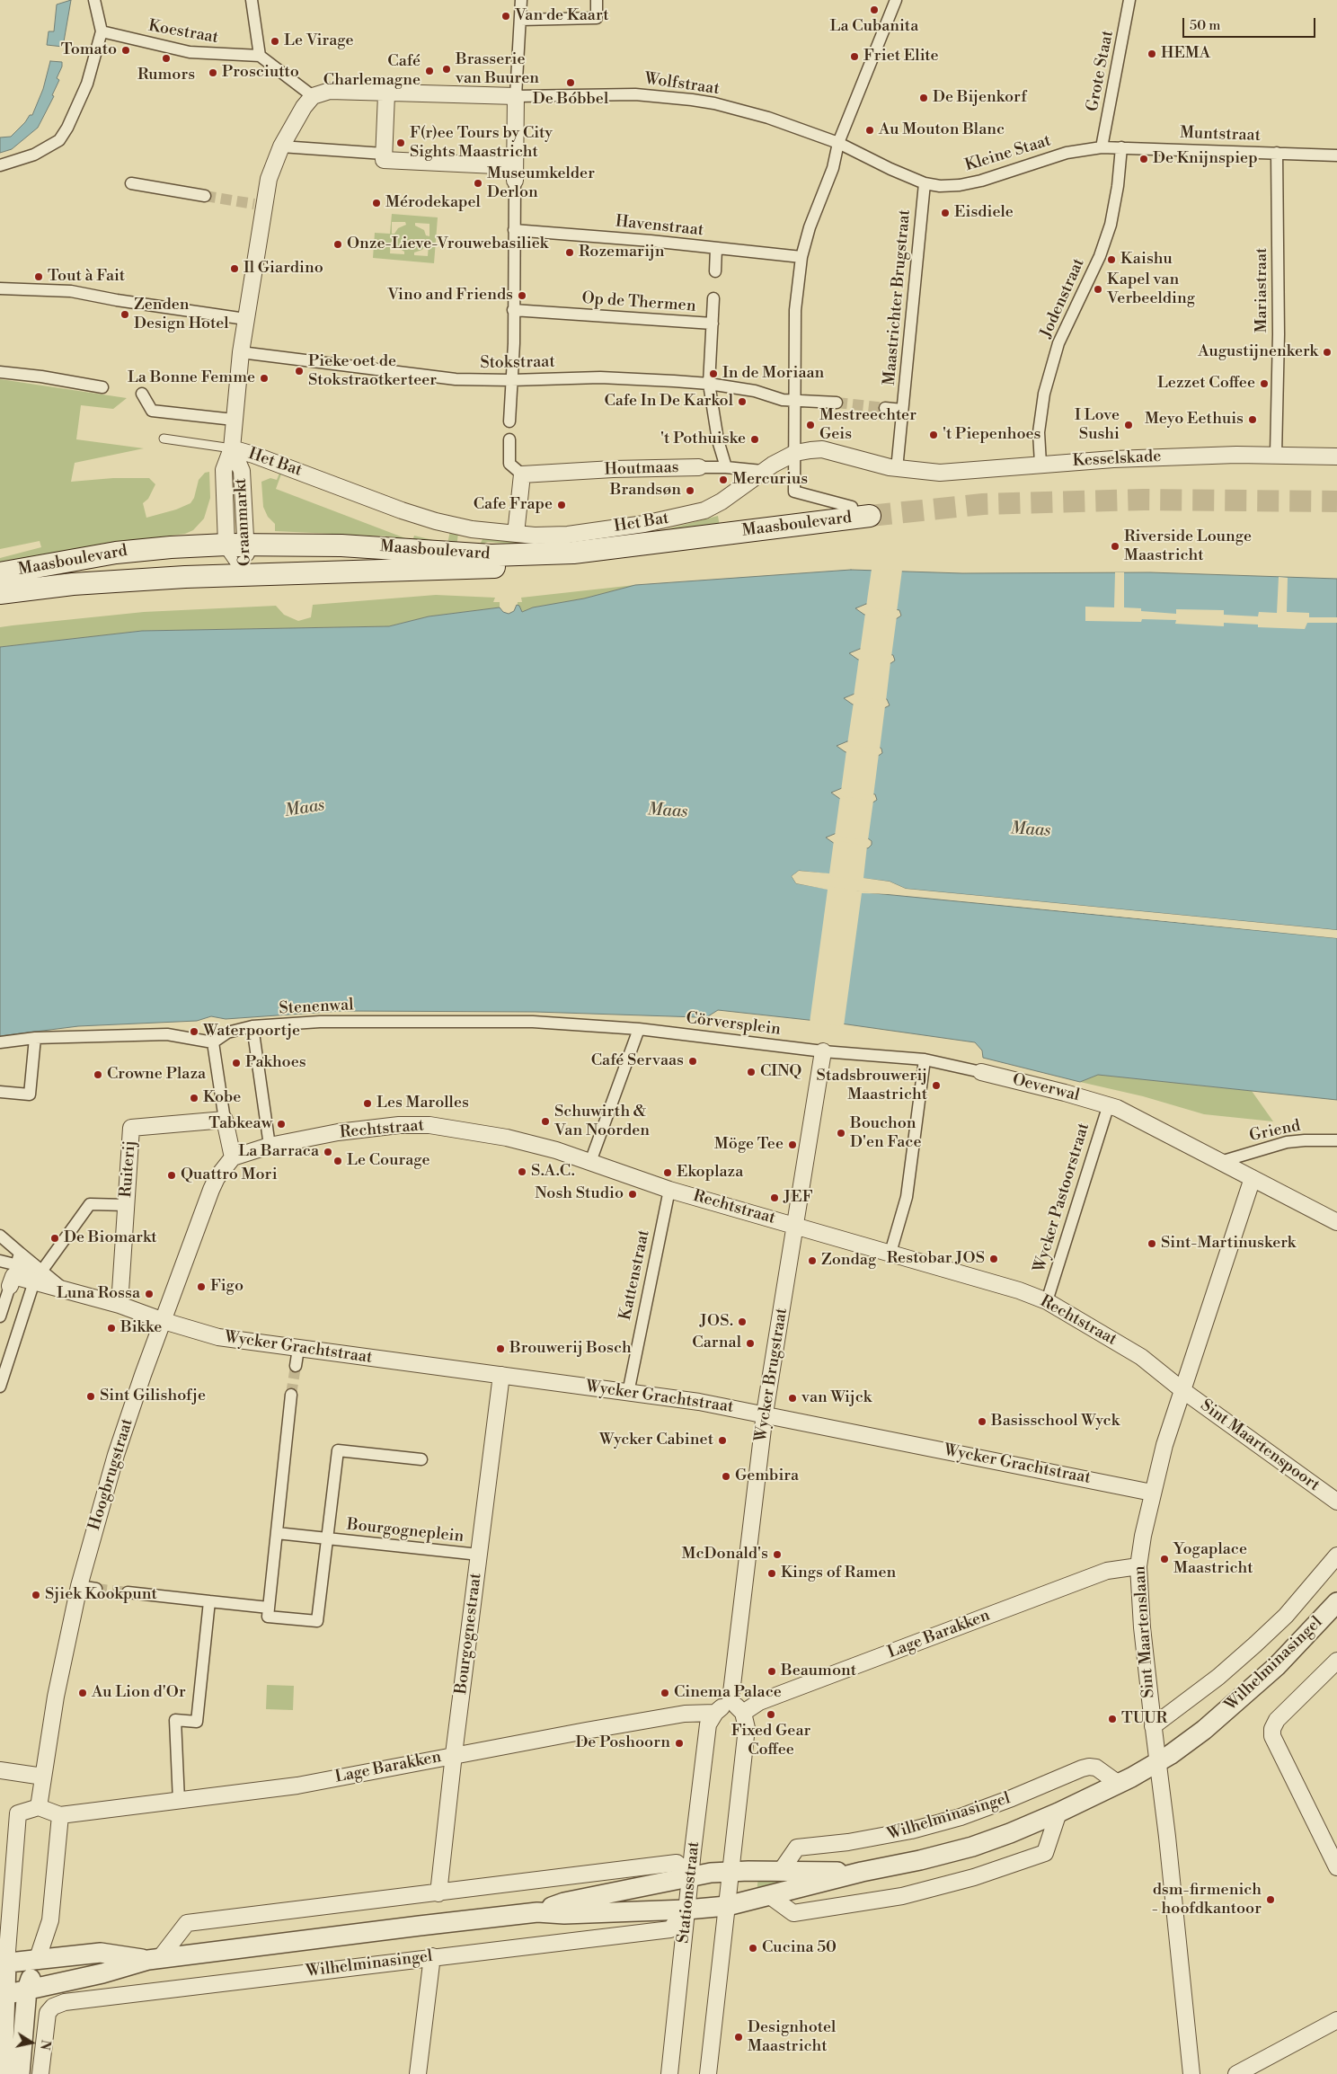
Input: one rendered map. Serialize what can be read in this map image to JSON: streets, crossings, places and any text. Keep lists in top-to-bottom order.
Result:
{
  "streets": {
    "main road": ["Maasboulevard"],
    "street": [
      "Koestraat",
      "Grote Staat",
      "Wolfstraat",
      "Muntstraat",
      "Kleine Staat",
      "Havenstraat",
      "Mariastraat",
      "Maastrichter Brugstraat",
      "Jodenstraat",
      "Op de Thermen",
      "Stokstraat",
      "Kesselskade",
      "Het Bat",
      "Houtmaas",
      "Graanmarkt",
      "Stenenwal",
      "Cörversplein",
      "Oeverwal",
      "Rechtstraat",
      "Griend",
      "Ruiterij",
      "Wycker Pastoorstraat",
      "Kattenstraat",
      "Wycker Grachtstraat",
      "Wycker Brugstraat",
      "Sint Maartenspoort",
      "Hoogbrugstraat",
      "Bourgogneplein",
      "Sint Maartenslaan",
      "Bourgognestraat",
      "Lage Barakken",
      "Wilhelminasingel",
      "Stationsstraat"
    ]
  },
  "crossings": [
    ["Grote Staat", "Muntstraat"],
    ["Grote Staat", "Kleine Staat"],
    ["Wolfstraat", "Kleine Staat"],
    ["Wolfstraat", "Maastrichter Brugstraat"],
    ["Muntstraat", "Kleine Staat"],
    ["Muntstraat", "Mariastraat"],
    ["Muntstraat", "Jodenstraat"],
    ["Kleine Staat", "Maastrichter Brugstraat"],
    ["Mariastraat", "Kesselskade"],
    ["Maastrichter Brugstraat", "Kesselskade"],
    ["Jodenstraat", "Kesselskade"],
    ["Stokstraat", "Graanmarkt"],
    ["Kesselskade", "Het Bat"],
    ["Het Bat", "Houtmaas"],
    ["Het Bat", "Graanmarkt"],
    ["Graanmarkt", "Maasboulevard"],
    ["Stenenwal", "Cörversplein"],
    ["Cörversplein", "Oeverwal"],
    ["Cörversplein", "Wycker Brugstraat"],
    ["Oeverwal", "Griend"],
    ["Oeverwal", "Wycker Pastoorstraat"],
    ["Oeverwal", "Wycker Brugstraat"],
    ["Oeverwal", "Sint Maartenslaan"],
    ["Rechtstraat", "Wycker Pastoorstraat"],
    ["Rechtstraat", "Kattenstraat"],
    ["Rechtstraat", "Wycker Brugstraat"],
    ["Rechtstraat", "Sint Maartenspoort"],
    ["Rechtstraat", "Hoogbrugstraat"],
    ["Rechtstraat", "Sint Maartenslaan"],
    ["Kattenstraat", "Wycker Grachtstraat"],
    ["Wycker Grachtstraat", "Wycker Brugstraat"],
    ["Wycker Grachtstraat", "Hoogbrugstraat"],
    ["Wycker Grachtstraat", "Sint Maartenslaan"],
    ["Wycker Grachtstraat", "Bourgognestraat"],
    ["Sint Maartenspoort", "Sint Maartenslaan"],
    ["Bourgogneplein", "Bourgognestraat"],
    ["Sint Maartenslaan", "Lage Barakken"],
    ["Sint Maartenslaan", "Wilhelminasingel"],
    ["Bourgognestraat", "Lage Barakken"],
    ["Lage Barakken", "Stationsstraat"],
    ["Wilhelminasingel", "Stationsstraat"]
  ],
  "water": ["Maas"],
  "places": [
    "La Cubanita",
    "Van de Kaart",
    "Le Virage",
    "Tomato",
    "HEMA",
    "Friet Elite",
    "Rumors",
    "Brasserie van Buuren",
    "Café Charlemagne",
    "Prosciutto",
    "De Bóbbel",
    "De Bijenkorf",
    "Au Mouton Blanc",
    "F(r)ee Tours by City Sights Maastricht",
    "De Knijnspiep",
    "Museumkelder Derlon",
    "Mérodekapel",
    "Eisdiele",
    "Onze-Lieve-Vrouwebasiliek",
    "Rozemarijn",
    "Kaishu",
    "Il Giardino",
    "Tout à Fait",
    "Kapel van Verbeelding",
    "Vino and Friends",
    "Zenden Design Hotel",
    "Augustijnenkerk",
    "Pieke oet de Stokstraotkerteer",
    "In de Moriaan",
    "La Bonne Femme",
    "Lezzet Coffee",
    "Cafe In De Karkol",
    "Meyo Eethuis",
    "Mestreechter Geis",
    "I Love Sushi",
    "'t Piepenhoes",
    "'t Pothuiske",
    "Mercurius",
    "Brandsøn",
    "Cafe Frape",
    "Riverside Lounge Maastricht",
    "Waterpoortje",
    "Café Servaas",
    "Pakhoes",
    "CINQ",
    "Crowne Plaza",
    "Stadsbrouwerij Maastricht",
    "Kobe",
    "Les Marolles",
    "Schuwirth & Van Noorden",
    "Tabkeaw",
    "Bouchon D'en Face",
    "Möge Tee",
    "La Barraca",
    "Le Courage",
    "S.A.C.",
    "Ekoplaza",
    "Quattro Mori",
    "Nosh Studio",
    "JEF",
    "De Biomarkt",
    "Sint-Martinuskerk",
    "Restobar JOS",
    "Zondag",
    "Figo",
    "Luna Rossa",
    "JOS.",
    "Bikke",
    "Carnal",
    "Brouwerij Bosch",
    "Sint Gilishofje",
    "van Wijck",
    "Basisschool Wyck",
    "Wycker Cabinet",
    "Gembira",
    "McDonald's",
    "Yogaplace Maastricht",
    "Kings of Ramen",
    "Sjiek Kookpunt",
    "Beaumont",
    "Au Lion d'Or",
    "Cinema Palace",
    "Fixed Gear Coffee",
    "TUUR",
    "De Poshoorn",
    "dsm-firmenich - hoofdkantoor",
    "Cucina 50",
    "Designhotel Maastricht"
  ],
  "scale_bar": "50 m",
  "north": "right"
}
